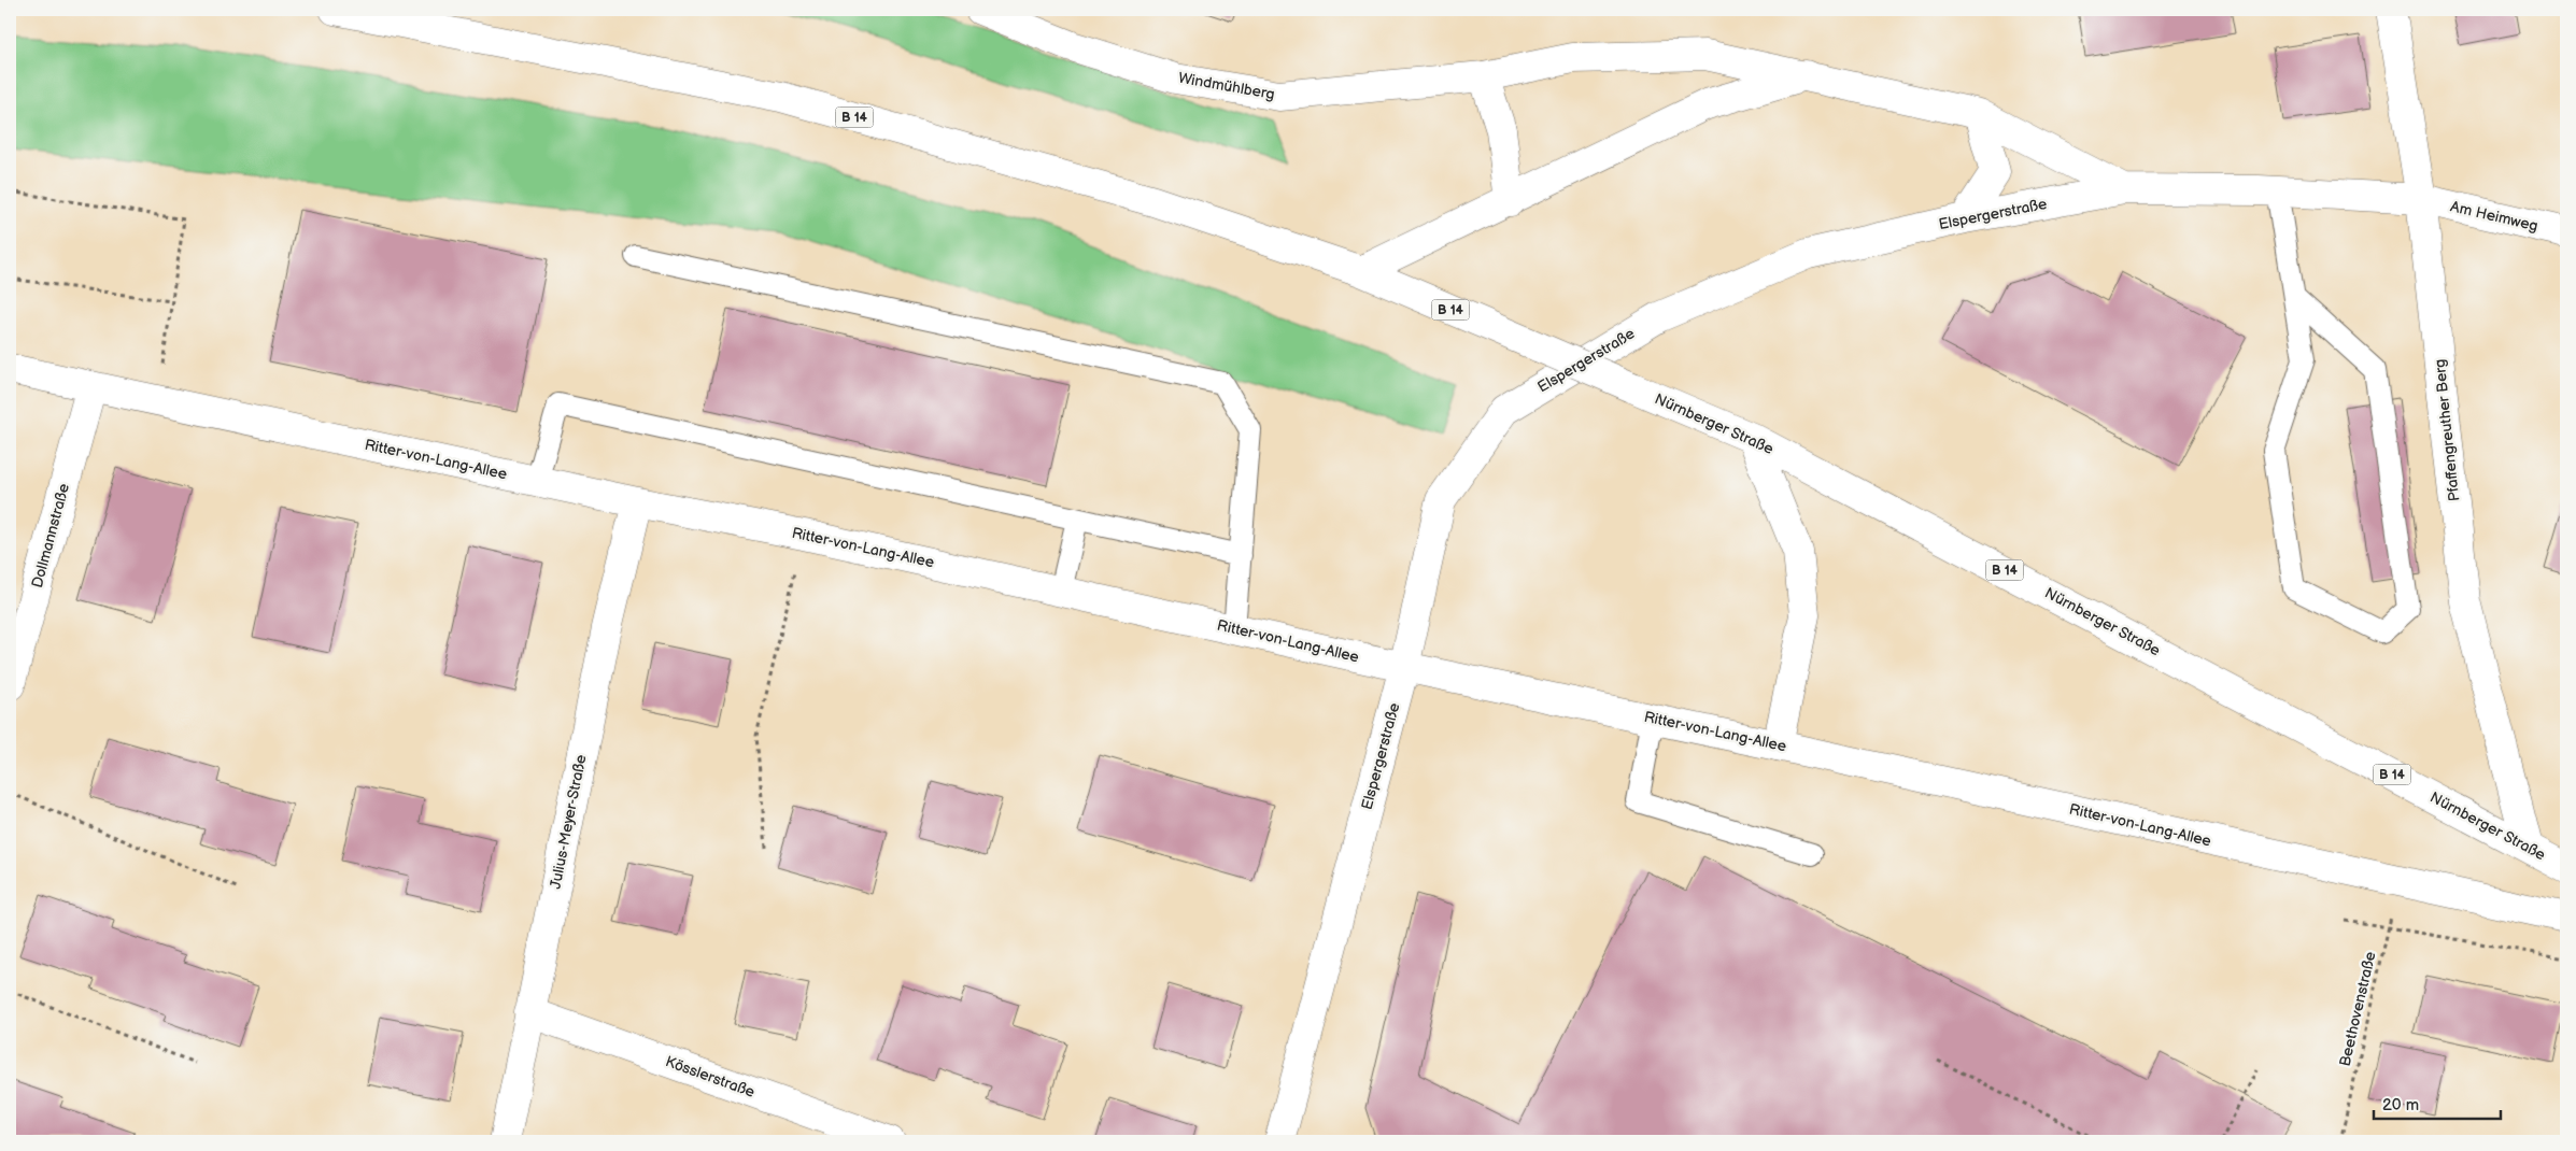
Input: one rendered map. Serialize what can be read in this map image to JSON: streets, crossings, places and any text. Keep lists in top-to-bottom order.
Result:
{
  "streets": {
    "street": [
      "Windmühlberg",
      "B 14",
      "Elspergerstraße",
      "Am Heimweg",
      "Nürnberger Straße",
      "Pfaffengreuther Berg",
      "Ritter-von-Lang-Allee",
      "Dollmannstraße",
      "Julius-Meyer-Straße",
      "Kösslerstraße"
    ],
    "path": ["Beethovenstraße"]
  },
  "crossings": [
    ["Windmühlberg", "Elspergerstraße"],
    ["B 14", "Nürnberger Straße"],
    ["Elspergerstraße", "Am Heimweg"],
    ["Elspergerstraße", "Pfaffengreuther Berg"],
    ["Elspergerstraße", "Ritter-von-Lang-Allee"],
    ["Am Heimweg", "Pfaffengreuther Berg"],
    ["Nürnberger Straße", "Pfaffengreuther Berg"],
    ["Ritter-von-Lang-Allee", "Dollmannstraße"],
    ["Ritter-von-Lang-Allee", "Julius-Meyer-Straße"],
    ["Ritter-von-Lang-Allee", "Beethovenstraße"],
    ["Julius-Meyer-Straße", "Kösslerstraße"]
  ],
  "scale_bar": "20 m"
}
